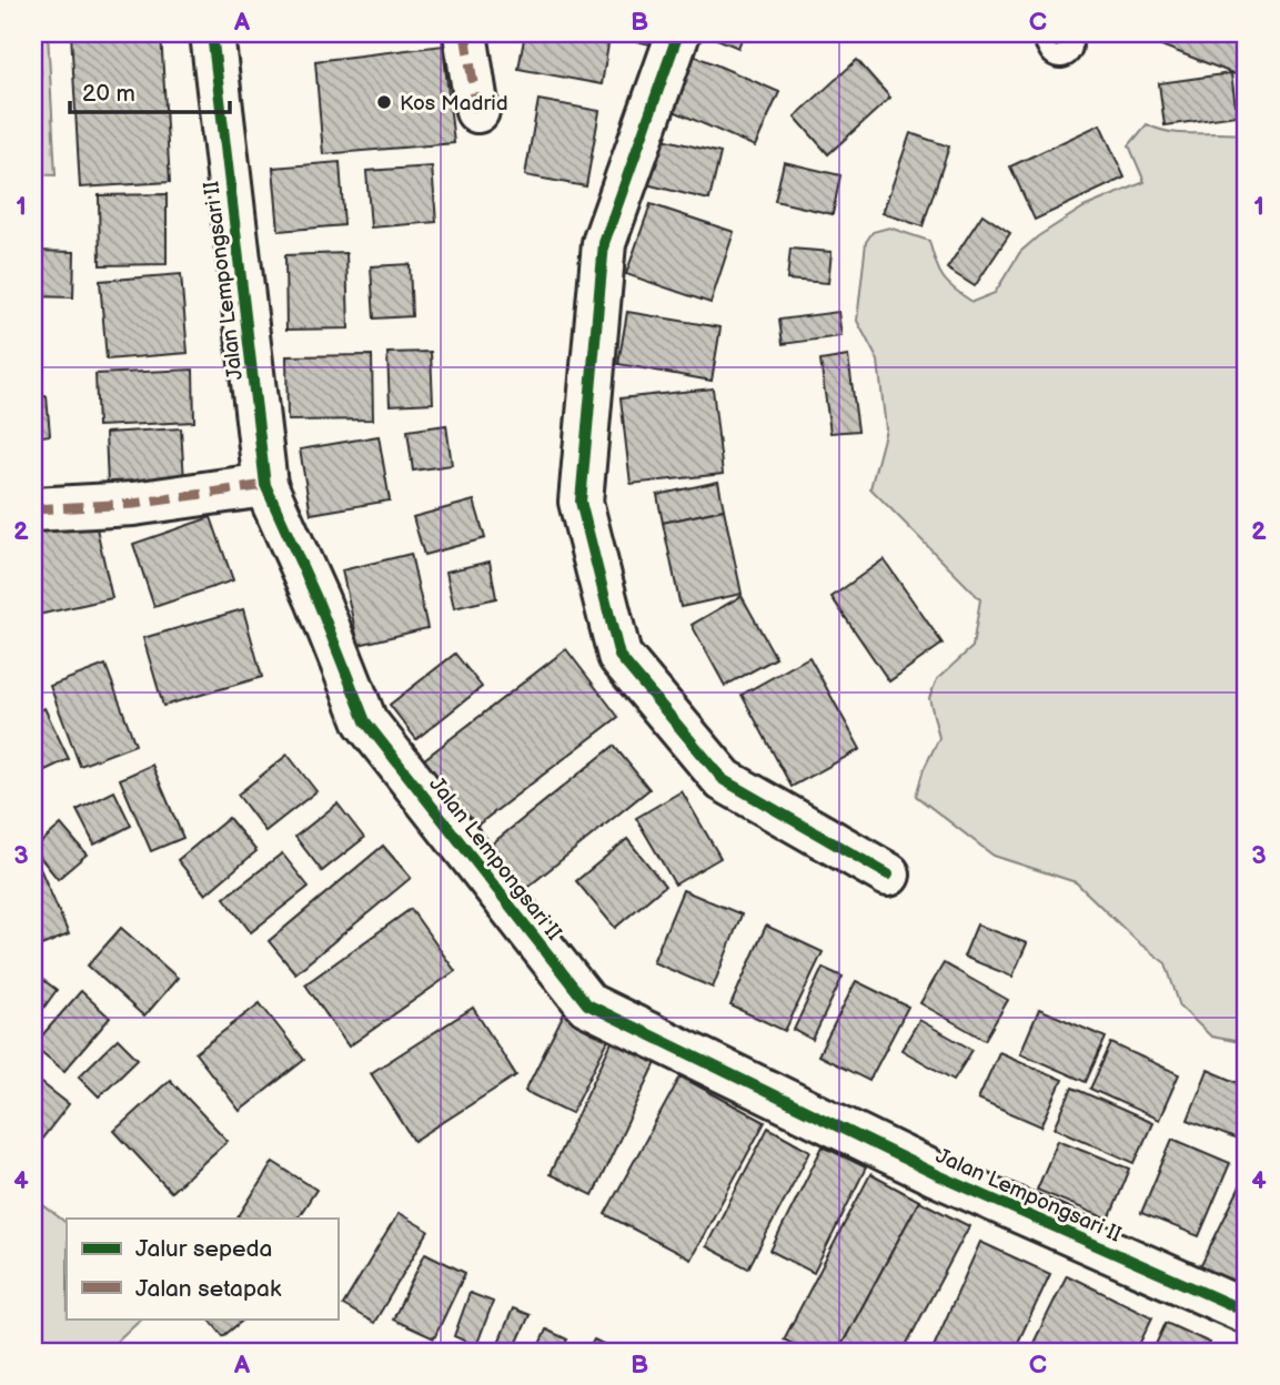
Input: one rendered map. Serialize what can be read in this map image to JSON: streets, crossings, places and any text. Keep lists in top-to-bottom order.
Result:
{
  "streets": {
    "street": ["Jalan Lempongsari II"]
  },
  "places": ["Kos Madrid"],
  "legend": ["Jalur sepeda", "Jalan setapak"],
  "scale_bar": "20 m",
  "grid": {
    "columns": ["A", "B", "C"],
    "rows": [
      "1",
      "2",
      "3",
      "4"
    ]
  }
}
